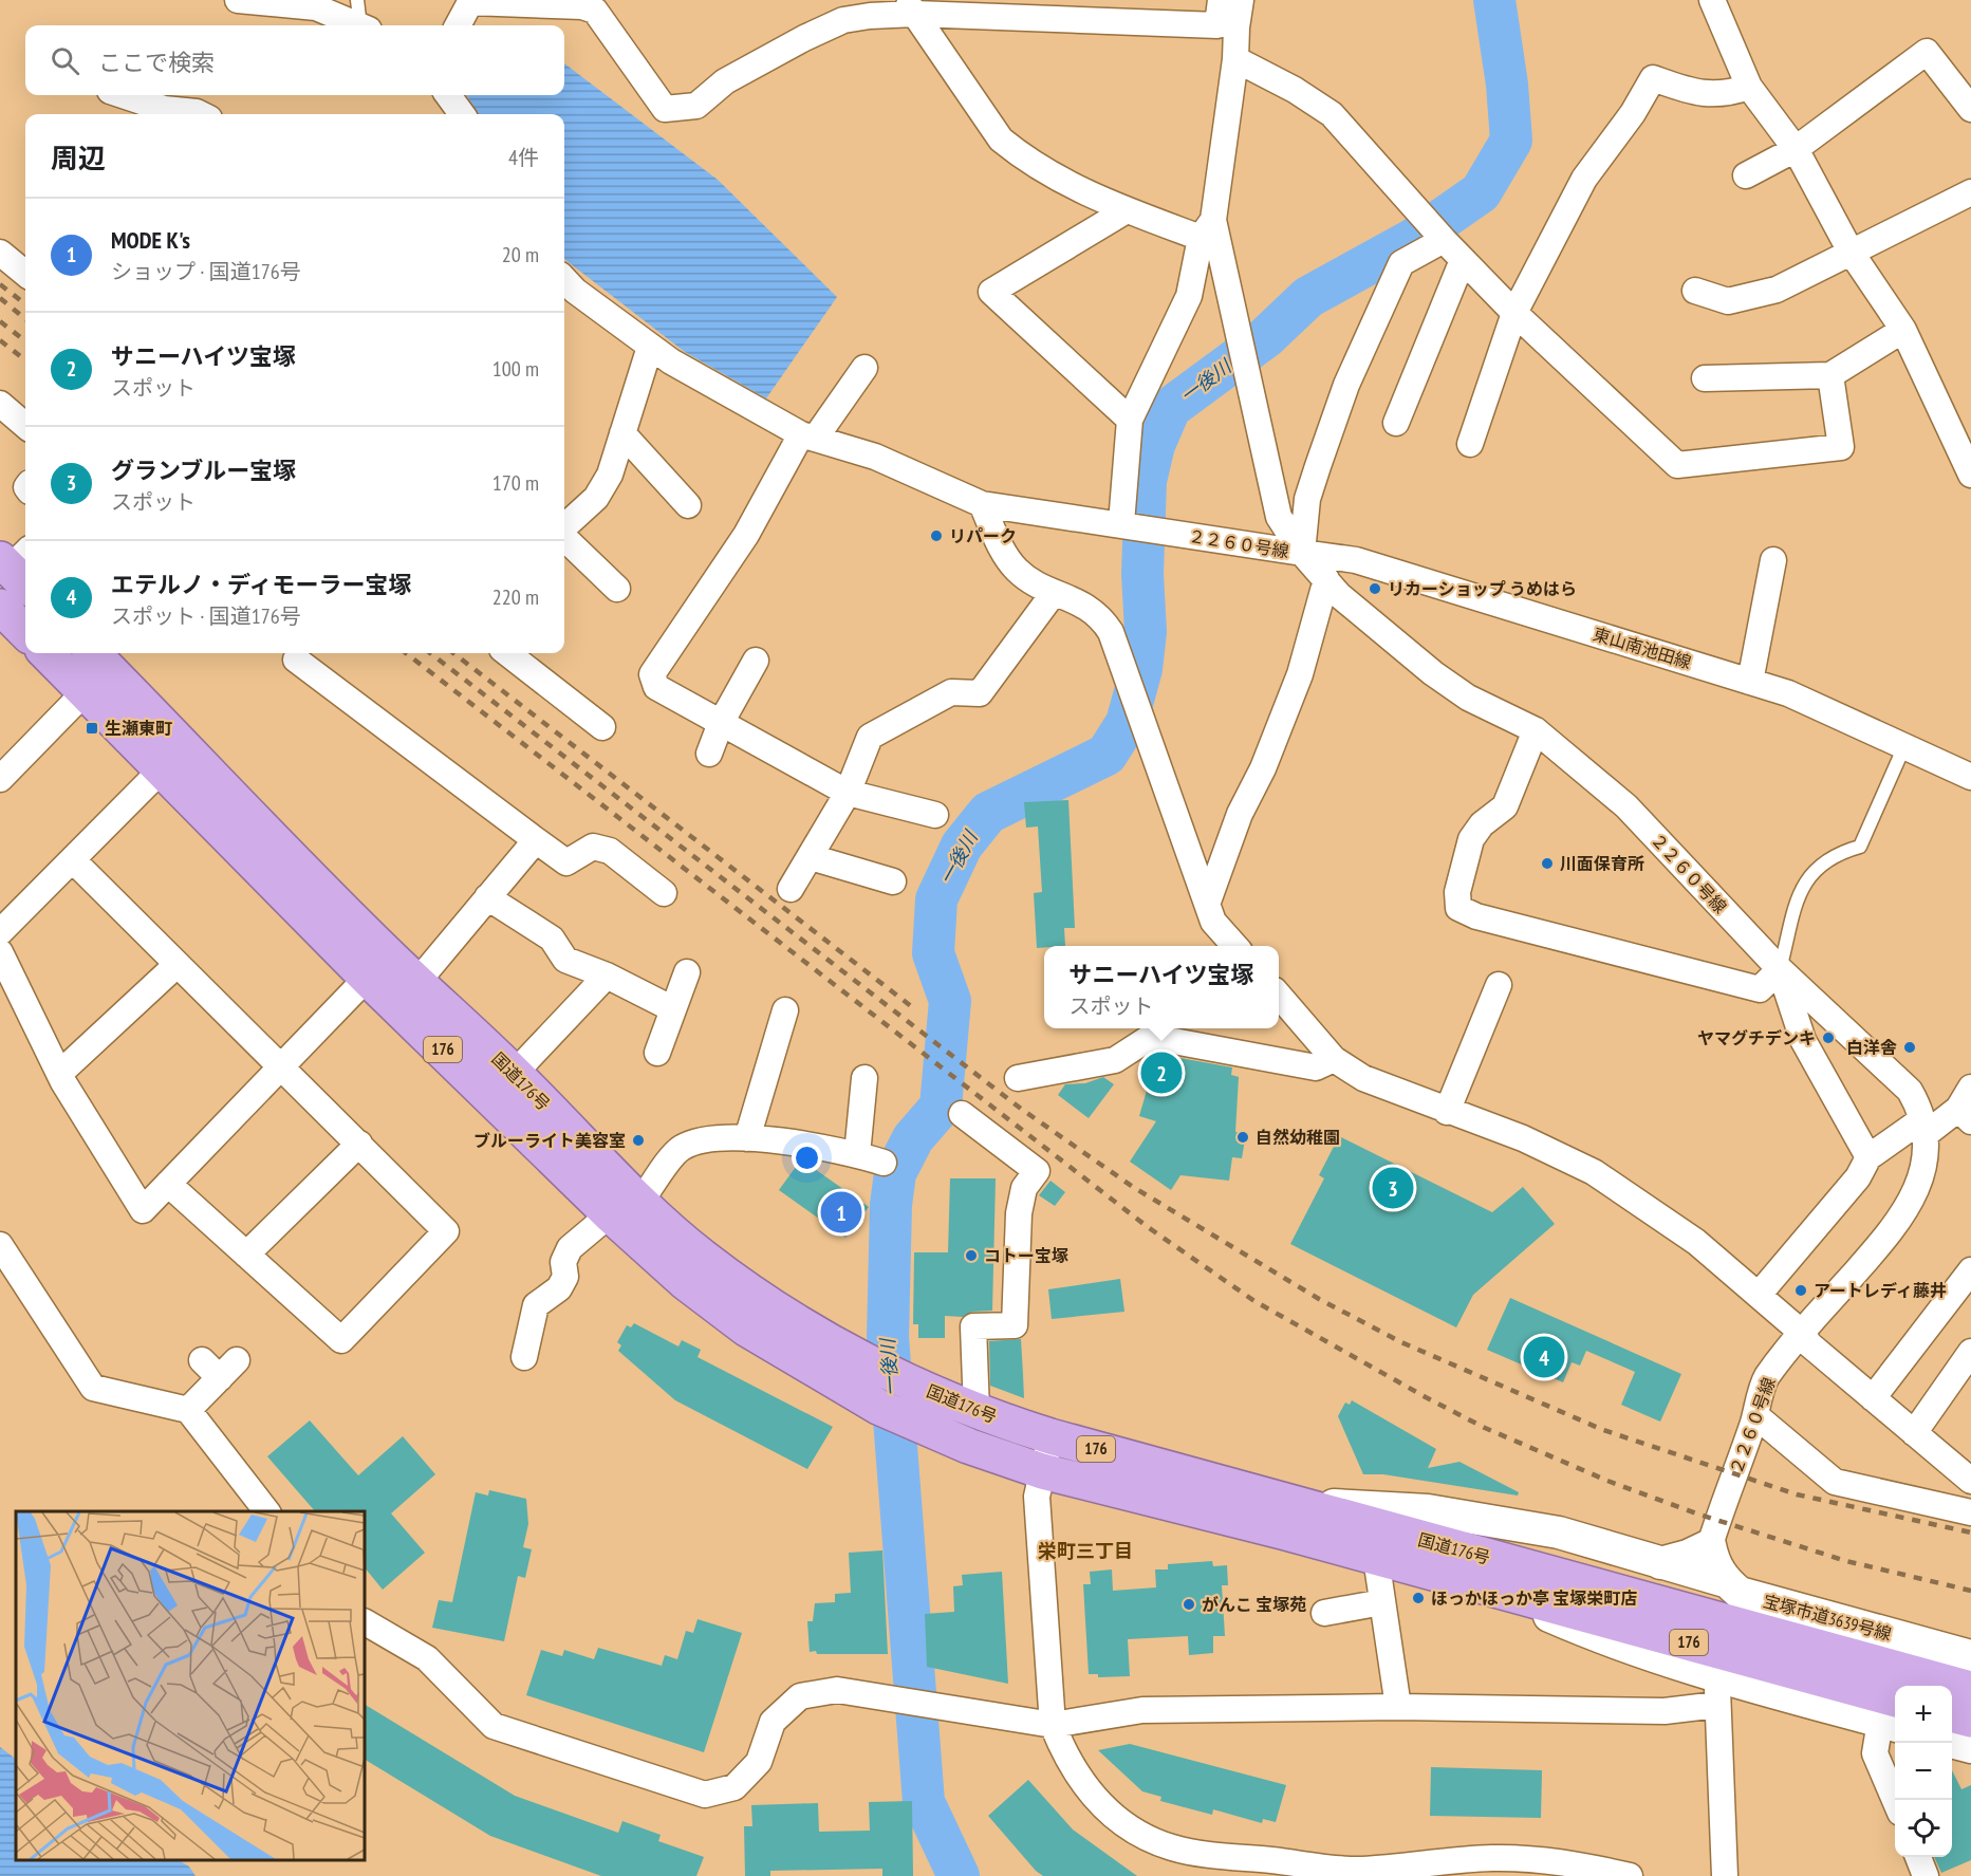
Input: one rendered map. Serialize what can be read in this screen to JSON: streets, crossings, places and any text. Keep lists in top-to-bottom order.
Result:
{
  "streets": {
    "highway": ["176", "国道176号"],
    "street": ["２２６０号線", "東山南池田線", "宝塚市道3639号線"]
  },
  "crossings": [
    ["２２６０号線", "東山南池田線"],
    ["国道176号", "宝塚市道3639号線"]
  ],
  "districts": ["栄町三丁目"],
  "water": ["一後川"],
  "places": {
    "other": [
      "リパーク",
      "リカーショップ うめはら",
      "川面保育所",
      "ヤマグチデンキ",
      "白洋舎",
      "自然幼稚園",
      "ブルーライト美容室",
      "コトー宝塚",
      "アートレディ藤井",
      "ほっかほっか亭 宝塚栄町店",
      "がんこ 宝塚苑"
    ],
    "transit": ["生瀬東町"]
  },
  "page": {
    "search": "ここで検索",
    "heading": ["周辺", "4件"],
    "list": [
      {
        "mark": "1",
        "name": "MODE K's",
        "note": "ショップ · 国道176号",
        "value": "20 m"
      },
      {
        "mark": "2",
        "name": "サニーハイツ宝塚",
        "note": "スポット",
        "value": "100 m"
      },
      {
        "mark": "3",
        "name": "グランブルー宝塚",
        "note": "スポット",
        "value": "170 m"
      },
      {
        "mark": "4",
        "name": "エテルノ・ディモーラー宝塚",
        "note": "スポット · 国道176号",
        "value": "220 m"
      }
    ],
    "popup": ["サニーハイツ宝塚", "スポット"],
    "pins": [
      "2",
      "3",
      "1",
      "4"
    ],
    "map_buttons": ["+", "−"]
  }
}
